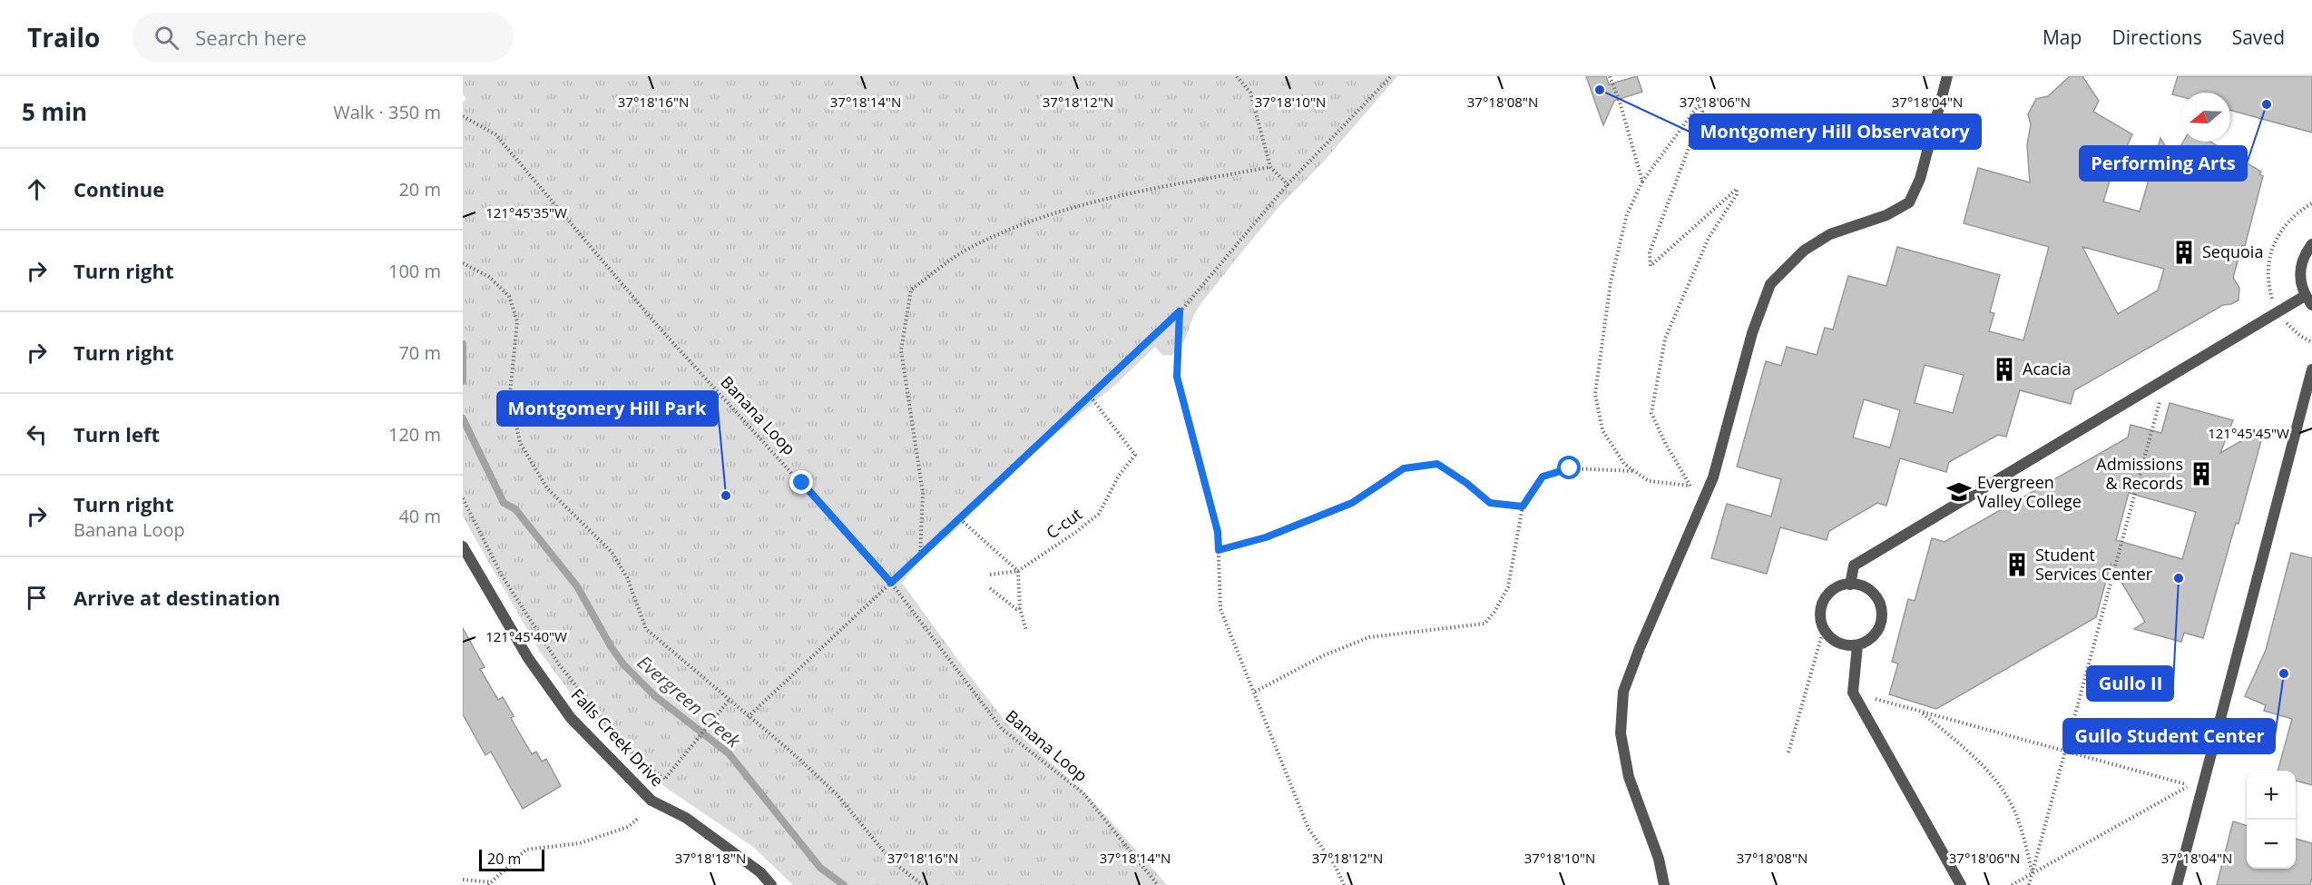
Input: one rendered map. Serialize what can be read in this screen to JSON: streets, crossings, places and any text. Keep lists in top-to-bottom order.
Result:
{
  "streets": {
    "street": ["Falls Creek Drive"],
    "path": ["Banana Loop", "C-cut"]
  },
  "water": ["Evergreen Creek"],
  "places": {
    "other": [
      "Montgomery Hill Observatory",
      "Performing Arts",
      "Montgomery Hill Park",
      "Gullo II",
      "Gullo Student Center"
    ],
    "building": [
      "Sequoia",
      "Acacia",
      "Admissions & Records",
      "Student Services Center"
    ],
    "school or university": ["Evergreen Valley College"]
  },
  "scale_bar": "20 m",
  "north": "left",
  "page": {
    "header": "Trailo",
    "search": "Search here",
    "nav": ["Map", "Directions", "Saved"],
    "heading": ["5 min", "Walk · 350 m"],
    "list": [
      ["Continue", "20 m"],
      ["Turn right", "100 m"],
      ["Turn right", "70 m"],
      ["Turn left", "120 m"],
      ["Turn right", "Banana Loop", "40 m"],
      "Arrive at destination"
    ],
    "map_buttons": ["+", "−"],
    "scale": "20 m"
  },
  "coordinates": [
    "37°18'16\"N",
    "37°18'14\"N",
    "37°18'12\"N",
    "37°18'06\"N",
    "37°18'04\"N",
    "37°18'10\"N",
    "37°18'08\"N",
    "121°45'35\"W",
    "121°45'45\"W",
    "121°45'40\"W",
    "37°18'18\"N"
  ]
}
